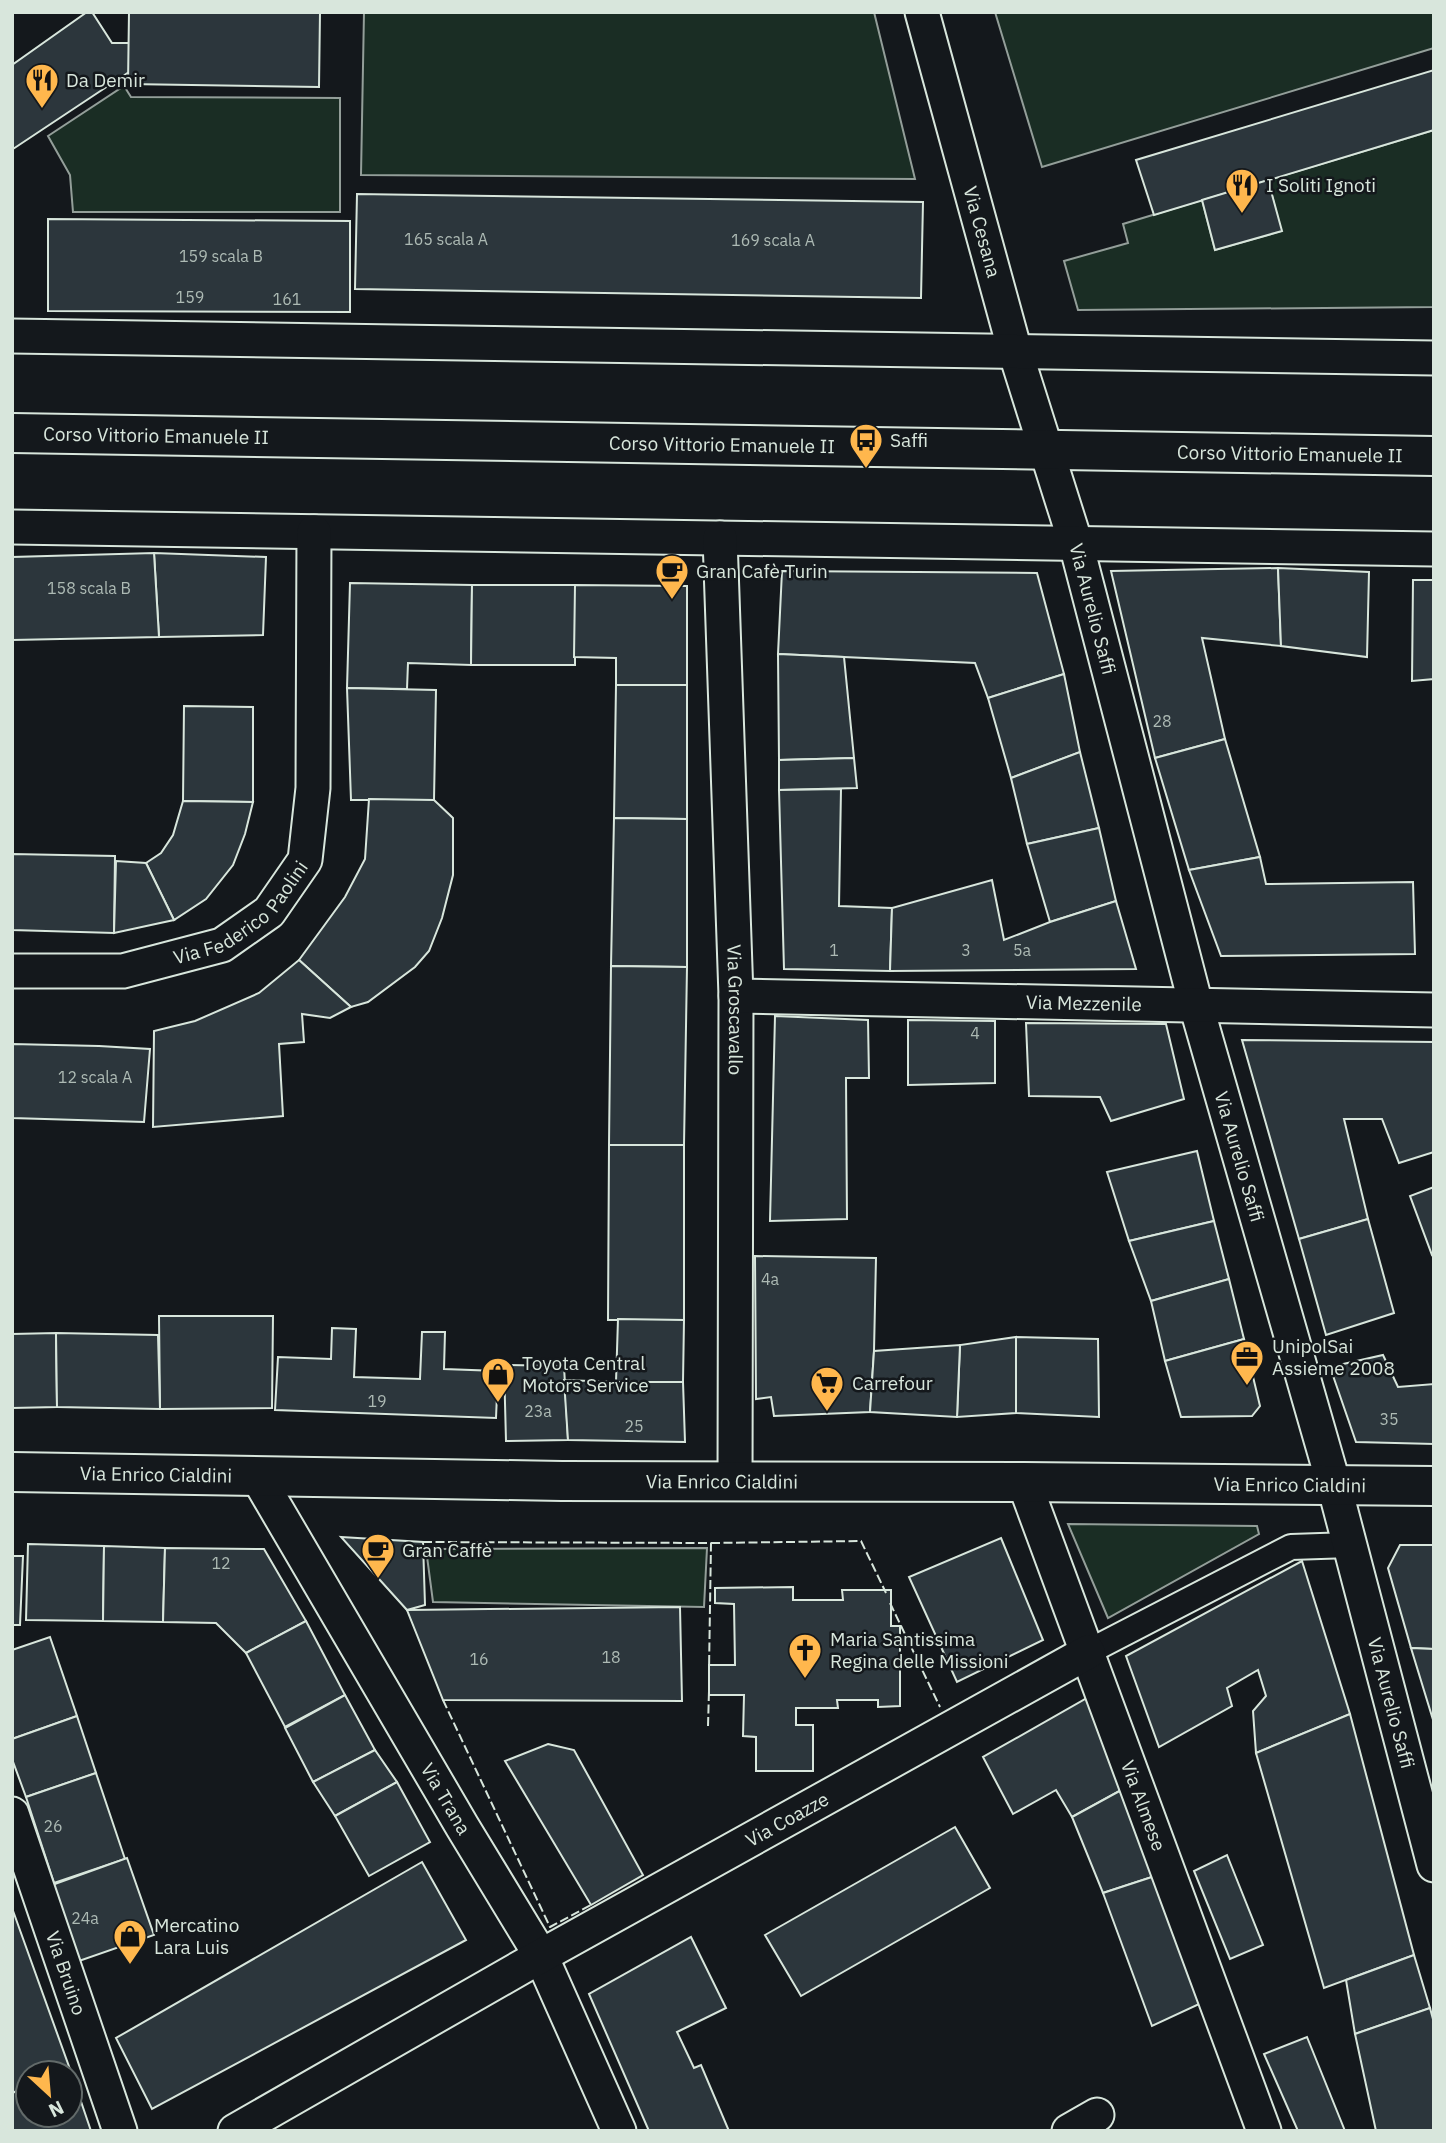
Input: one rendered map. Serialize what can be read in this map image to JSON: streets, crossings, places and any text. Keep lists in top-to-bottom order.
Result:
{
  "streets": {
    "street": [
      "Via Cesana",
      "Corso Vittorio Emanuele II",
      "Via Aurelio Saffi",
      "Via Federico Paolini",
      "Via Mezzenile",
      "Via Groscavallo",
      "Via Enrico Cialdini",
      "Via Trana",
      "Via Almese",
      "Via Coazze",
      "Via Bruino"
    ]
  },
  "crossings": [
    ["Via Cesana", "Corso Vittorio Emanuele II"],
    ["Via Cesana", "Via Aurelio Saffi"],
    ["Corso Vittorio Emanuele II", "Via Aurelio Saffi"],
    ["Via Aurelio Saffi", "Via Mezzenile"],
    ["Via Aurelio Saffi", "Via Enrico Cialdini"],
    ["Via Aurelio Saffi", "Via Coazze"],
    ["Via Mezzenile", "Via Groscavallo"],
    ["Via Groscavallo", "Via Enrico Cialdini"],
    ["Via Enrico Cialdini", "Via Trana"],
    ["Via Enrico Cialdini", "Via Almese"],
    ["Via Trana", "Via Coazze"],
    ["Via Almese", "Via Coazze"]
  ],
  "places": {
    "restaurant": ["Da Demir", "I Soliti Ignoti"],
    "bus stop": ["Saffi"],
    "cafe": ["Gran Cafè Turin", "Gran Caffè"],
    "office": ["UnipolSai Assieme 2008"],
    "shop": ["Toyota Central Motors Service", "Mercatino Lara Luis"],
    "supermarket": ["Carrefour"],
    "church": ["Maria Santissima Regina delle Missioni"]
  },
  "house_numbers": [
    "165 scala A",
    "169 scala A",
    "159 scala B",
    "159",
    "161",
    "158 scala B",
    "28",
    "1",
    "3",
    "5a",
    "4",
    "12 scala A",
    "4a",
    "19",
    "23a",
    "35",
    "25",
    "12",
    "18",
    "16",
    "26",
    "24a"
  ],
  "north": "bottom right"
}
